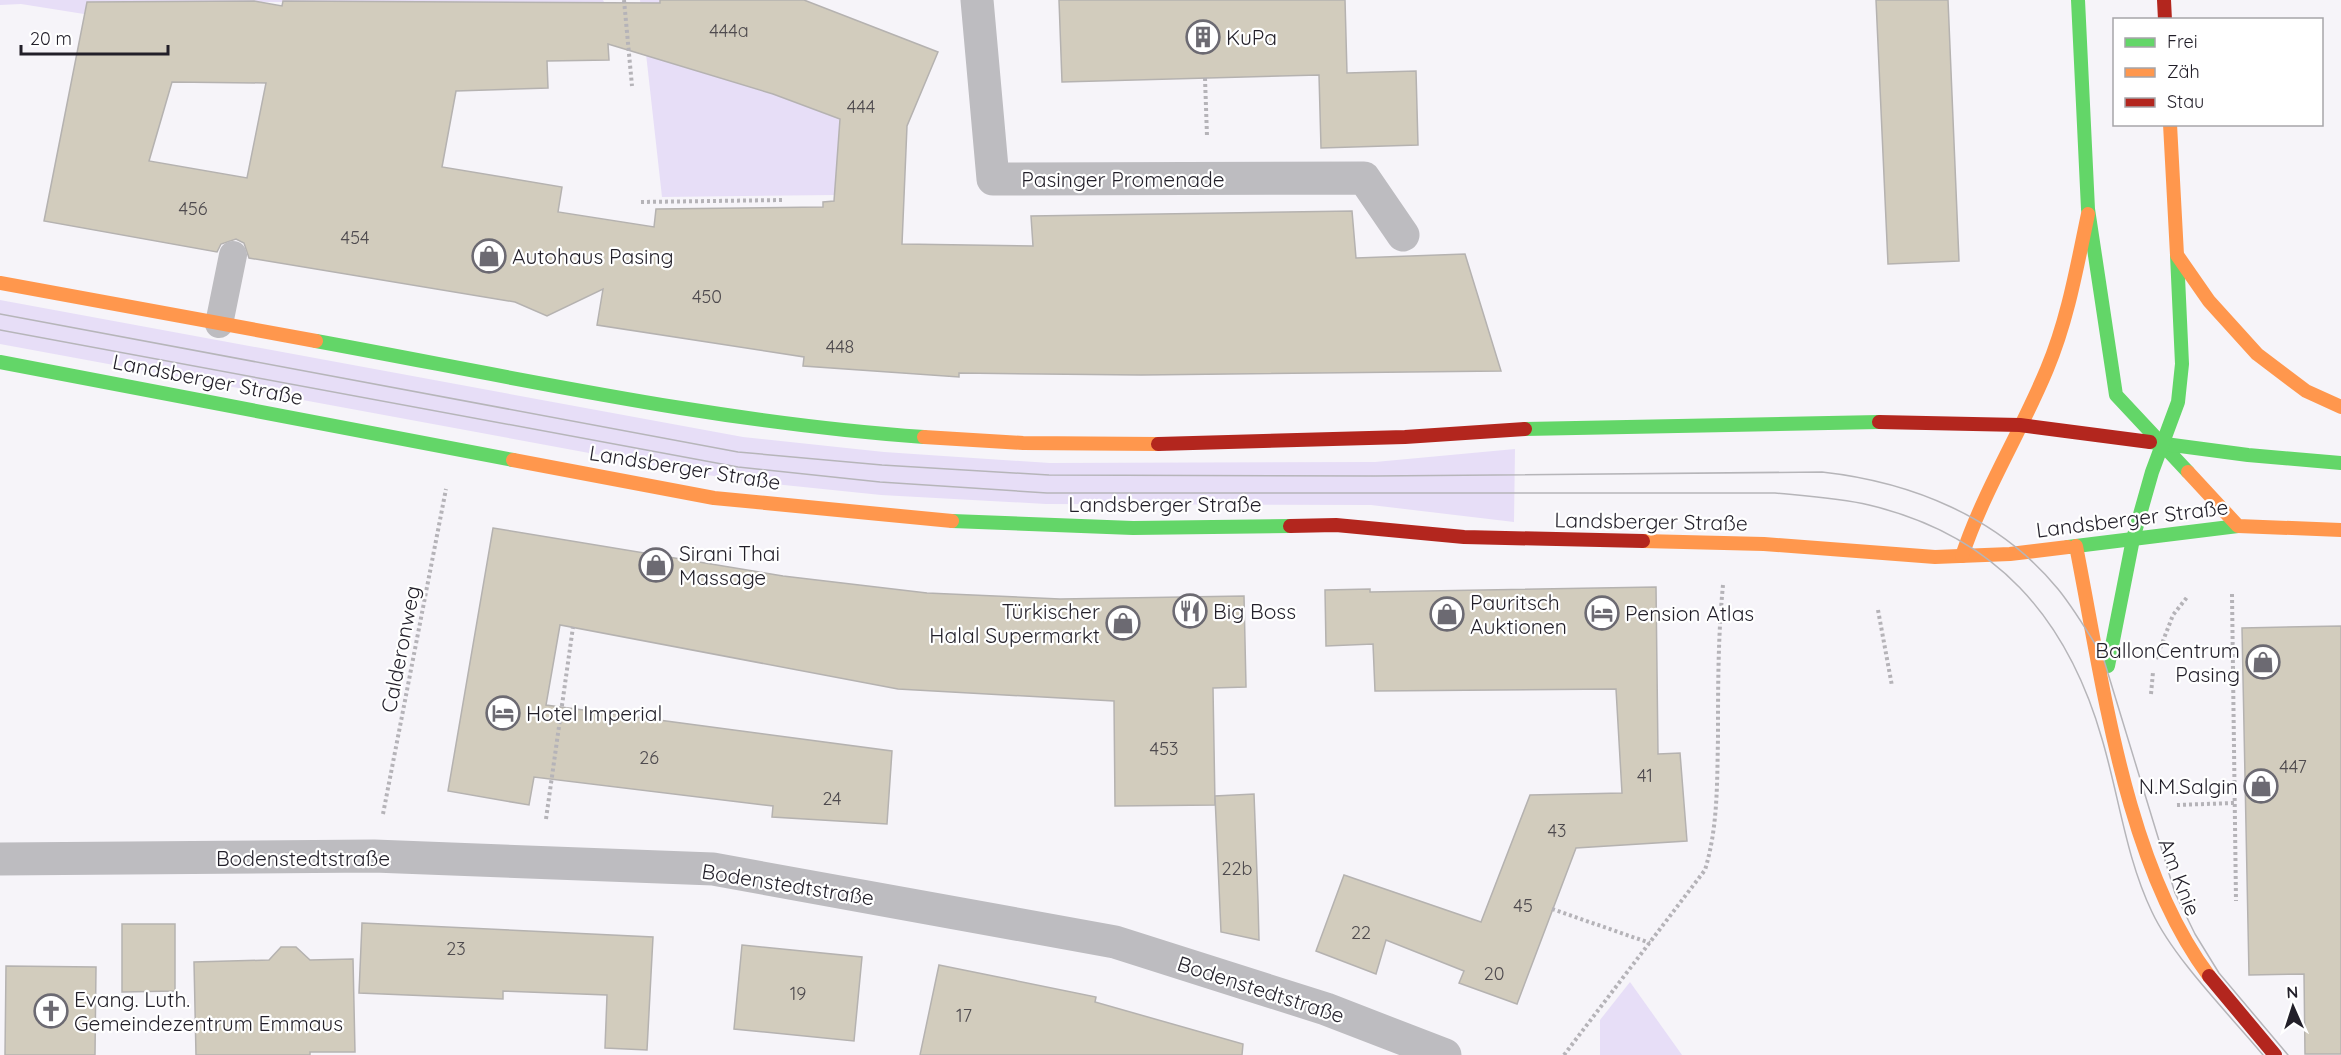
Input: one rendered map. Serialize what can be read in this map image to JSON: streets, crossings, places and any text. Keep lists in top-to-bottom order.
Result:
{
  "streets": {
    "street": [
      "Pasinger Promenade",
      "Landsberger Straße",
      "Bodenstedtstraße",
      "Am Knie"
    ],
    "path": ["Calderonweg"]
  },
  "crossings": [
    ["Landsberger Straße", "Calderonweg"],
    ["Landsberger Straße", "Am Knie"],
    ["Calderonweg", "Bodenstedtstraße"]
  ],
  "places": {
    "building": ["KuPa"],
    "shop": [
      "Autohaus Pasing",
      "Sirani Thai Massage",
      "Pauritsch Auktionen",
      "Türkischer Halal Supermarkt",
      "BallonCentrum Pasing",
      "N.M.Salgin"
    ],
    "restaurant": ["Big Boss"],
    "hotel": ["Pension Atlas", "Hotel Imperial"],
    "church": ["Evang. Luth. Gemeindezentrum Emmaus"]
  },
  "house_numbers": [
    "444a",
    "444",
    "456",
    "454",
    "450",
    "448",
    "453",
    "26",
    "447",
    "41",
    "24",
    "43",
    "22b",
    "45",
    "22",
    "23",
    "20",
    "19",
    "17"
  ],
  "legend": ["Frei", "Zäh", "Stau"],
  "scale_bar": "20 m",
  "north": "top"
}
